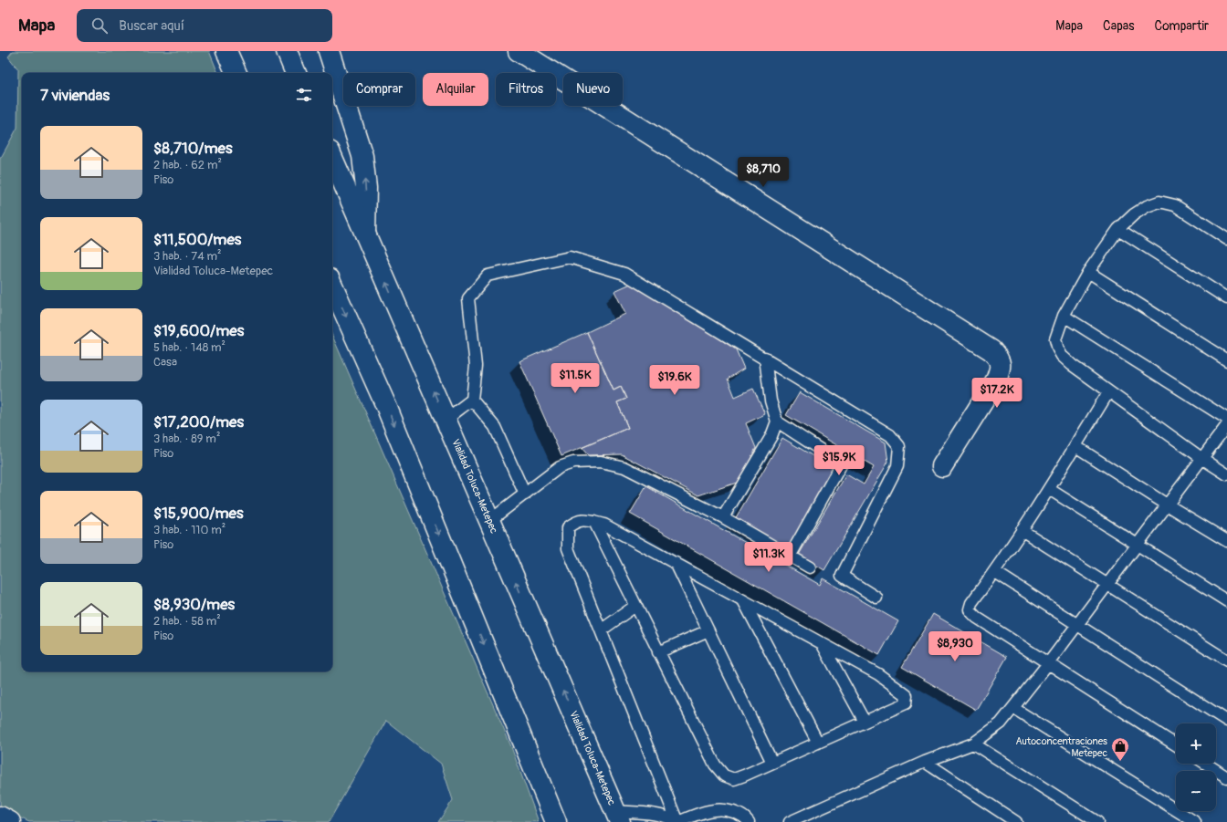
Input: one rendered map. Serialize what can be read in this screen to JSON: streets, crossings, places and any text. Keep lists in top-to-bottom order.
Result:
{
  "streets": {
    "main road": ["Vialidad Toluca-Metepec"]
  },
  "places": {
    "shop": ["Autoconcentraciones Metepec"]
  },
  "page": {
    "header": "Mapa",
    "search": "Buscar aquí",
    "nav": ["Mapa", "Capas", "Compartir"],
    "chip": [
      "Comprar",
      "Alquilar",
      "Filtros",
      "Nuevo"
    ],
    "heading": "7 viviendas",
    "list": [
      {
        "name": "$8,710/mes",
        "note": "2 hab. · 62 m² · Piso"
      },
      {
        "name": "$11,500/mes",
        "note": "3 hab. · 74 m² · Vialidad Toluca-Metepec"
      },
      {
        "name": "$19,600/mes",
        "note": "5 hab. · 148 m² · Casa"
      },
      {
        "name": "$17,200/mes",
        "note": "3 hab. · 89 m² · Piso"
      },
      {
        "name": "$15,900/mes",
        "note": "3 hab. · 110 m² · Piso"
      },
      {
        "name": "$8,930/mes",
        "note": "2 hab. · 58 m² · Piso"
      }
    ],
    "price": [
      "$8,710",
      "$11.5K",
      "$19.6K",
      "$17.2K",
      "$15.9K",
      "$11.3K",
      "$8,930"
    ],
    "map_buttons": ["+", "−"]
  }
}
